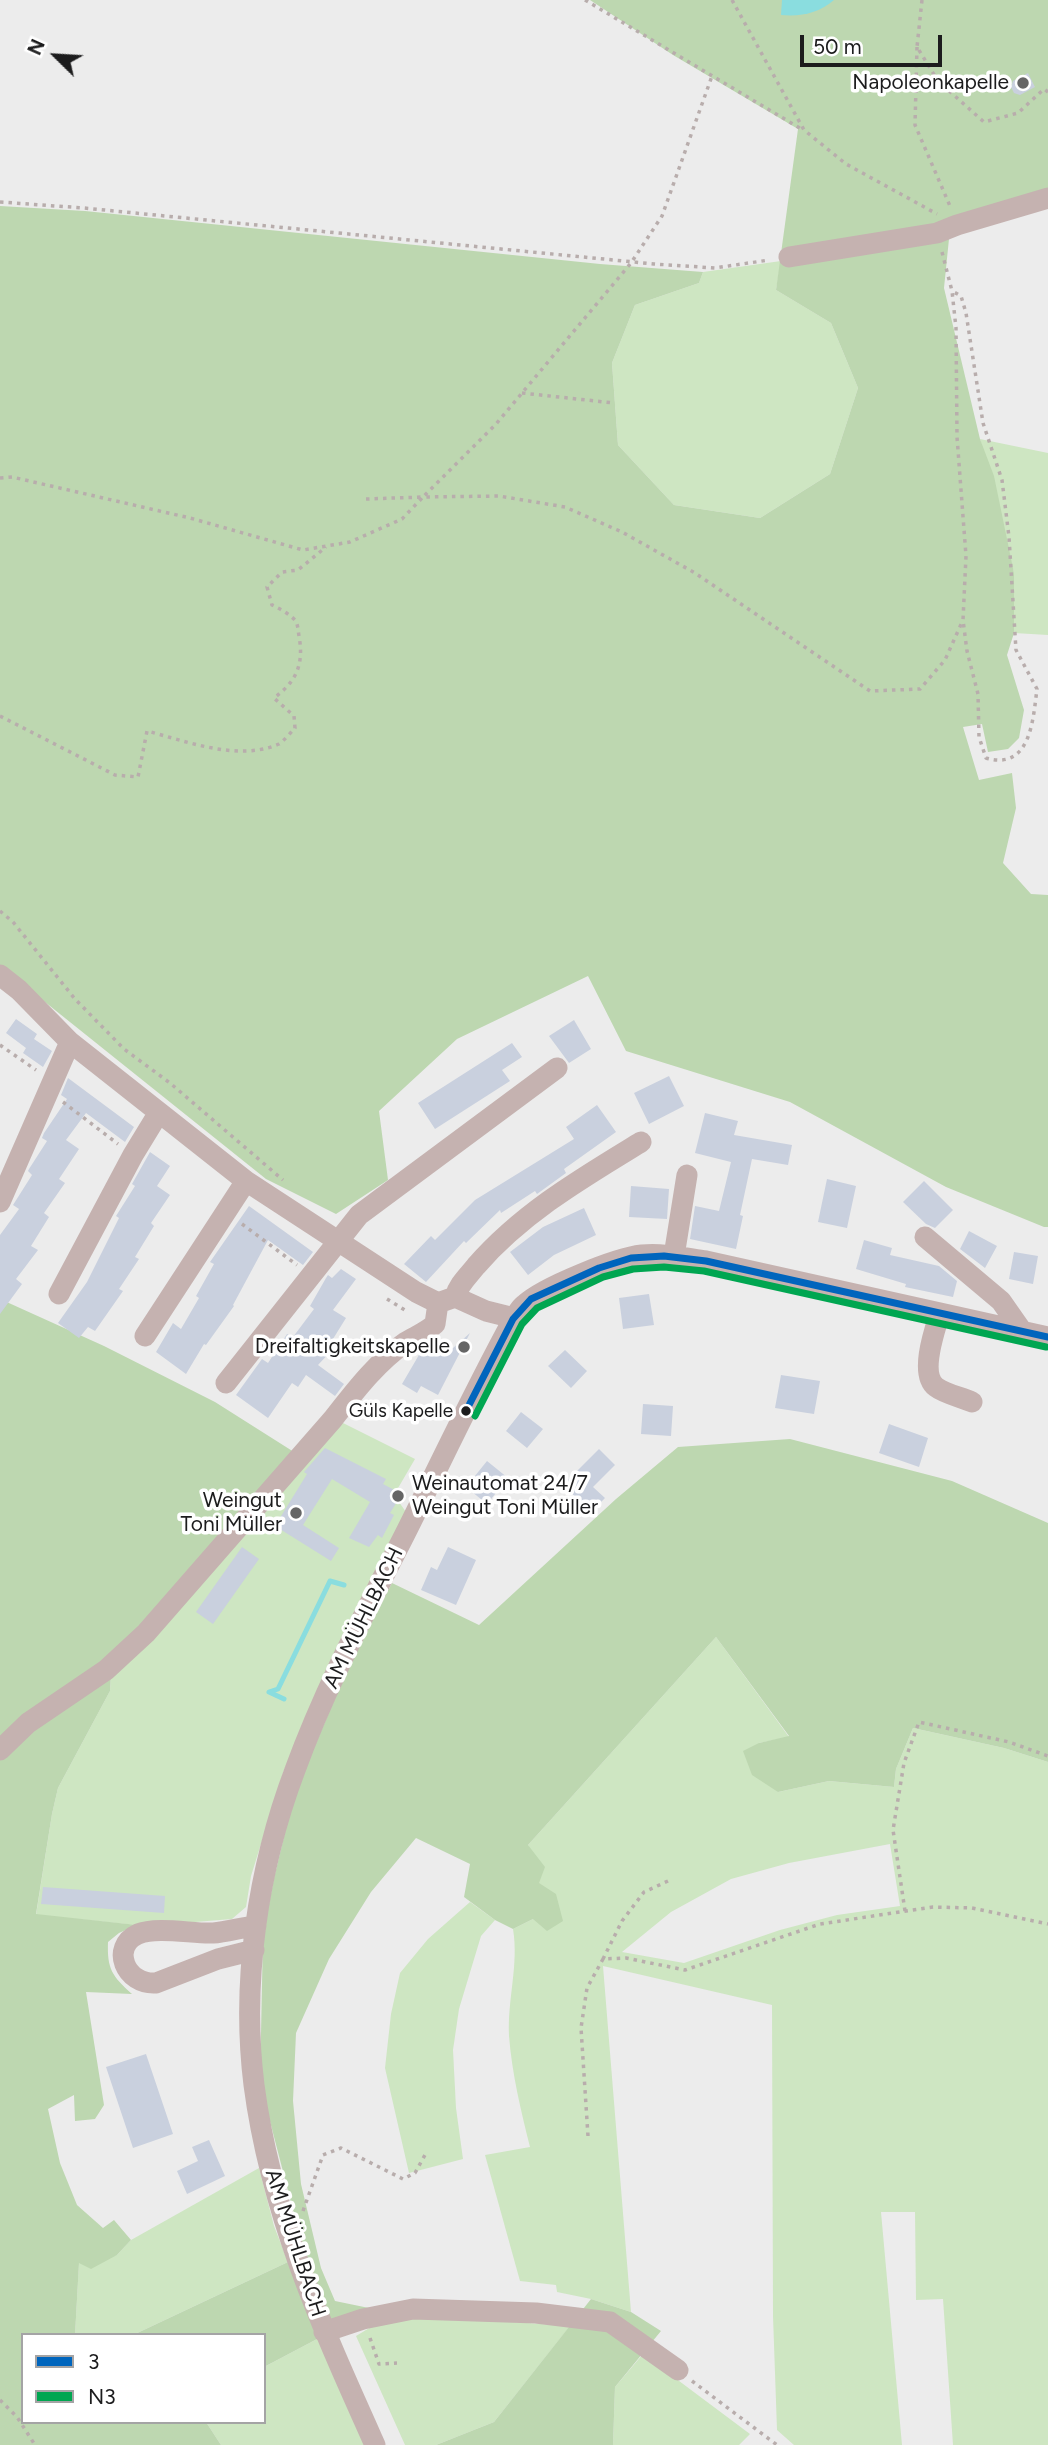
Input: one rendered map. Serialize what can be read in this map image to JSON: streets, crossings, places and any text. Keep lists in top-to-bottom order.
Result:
{
  "streets": {
    "street": ["AM MÜHLBACH"]
  },
  "places": [
    "Napoleonkapelle",
    "Dreifaltigkeitskapelle",
    "Güls Kapelle",
    "Weinautomat 24/7 Weingut Toni Müller",
    "Weingut Toni Müller"
  ],
  "lines": ["transit line 3", "transit line N3"],
  "legend": ["3", "N3"],
  "scale_bar": "50 m",
  "north": "top left"
}
